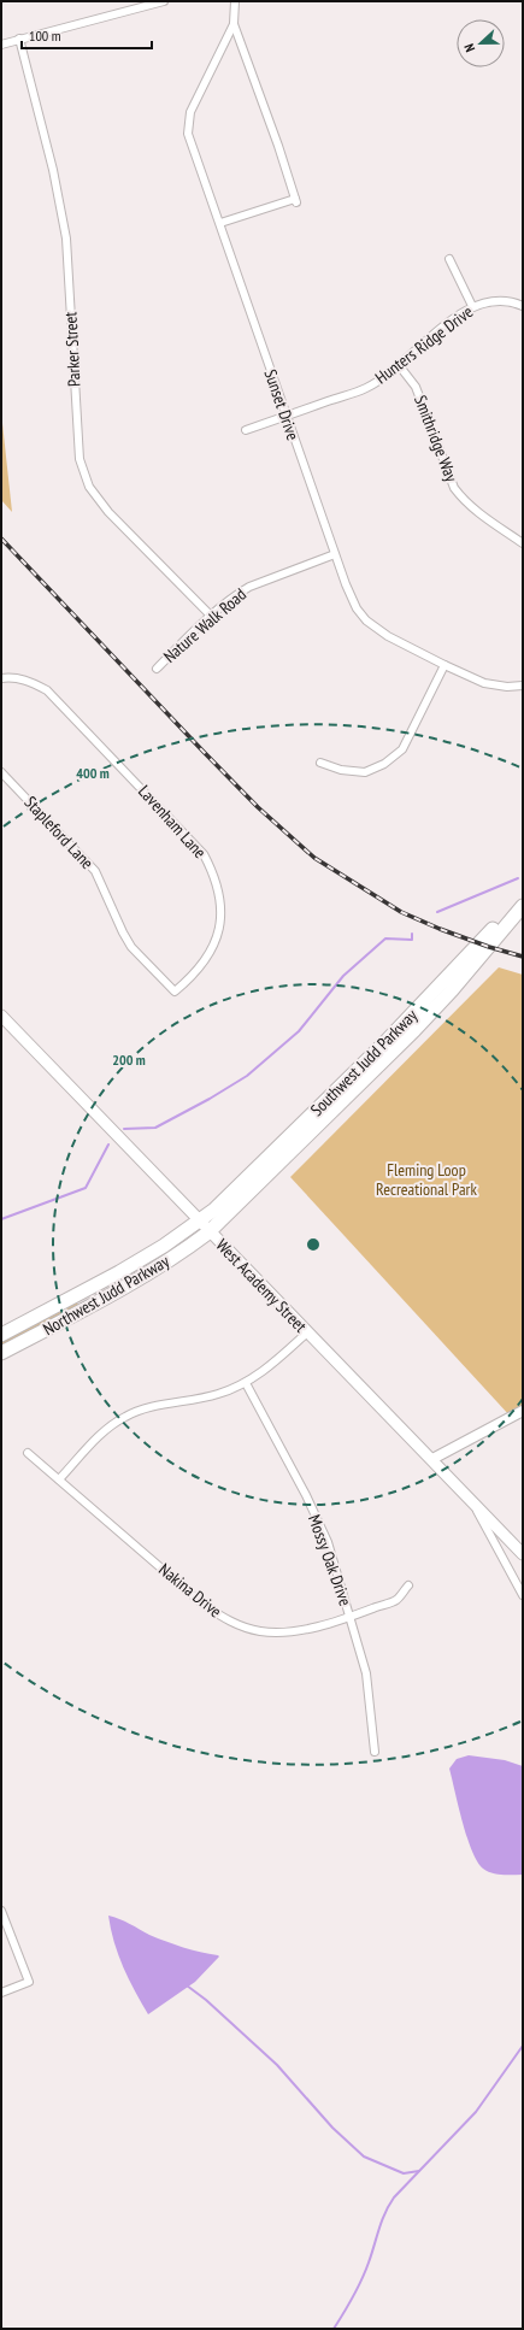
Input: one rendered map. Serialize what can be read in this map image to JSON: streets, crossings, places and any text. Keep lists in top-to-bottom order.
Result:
{
  "streets": {
    "highway": ["Southwest Judd Parkway", "Northwest Judd Parkway"],
    "main road": ["West Academy Street"],
    "street": [
      "Hunters Ridge Drive",
      "Parker Street",
      "Sunset Drive",
      "Smithridge Way",
      "Nature Walk Road",
      "Lavenham Lane",
      "Stapleford Lane",
      "Mossy Oak Drive",
      "Nakina Drive"
    ]
  },
  "crossings": [
    ["Hunters Ridge Drive", "Sunset Drive"],
    ["Hunters Ridge Drive", "Smithridge Way"],
    ["Parker Street", "Nature Walk Road"],
    ["Sunset Drive", "Nature Walk Road"],
    ["Lavenham Lane", "Stapleford Lane"],
    ["Southwest Judd Parkway", "West Academy Street"],
    ["Southwest Judd Parkway", "Northwest Judd Parkway"],
    ["West Academy Street", "Northwest Judd Parkway"],
    ["Mossy Oak Drive", "Nakina Drive"]
  ],
  "parks": ["Fleming Loop Recreational Park"],
  "scale_bar": "100 m",
  "north": "left",
  "rings": ["400 m", "200 m"]
}
